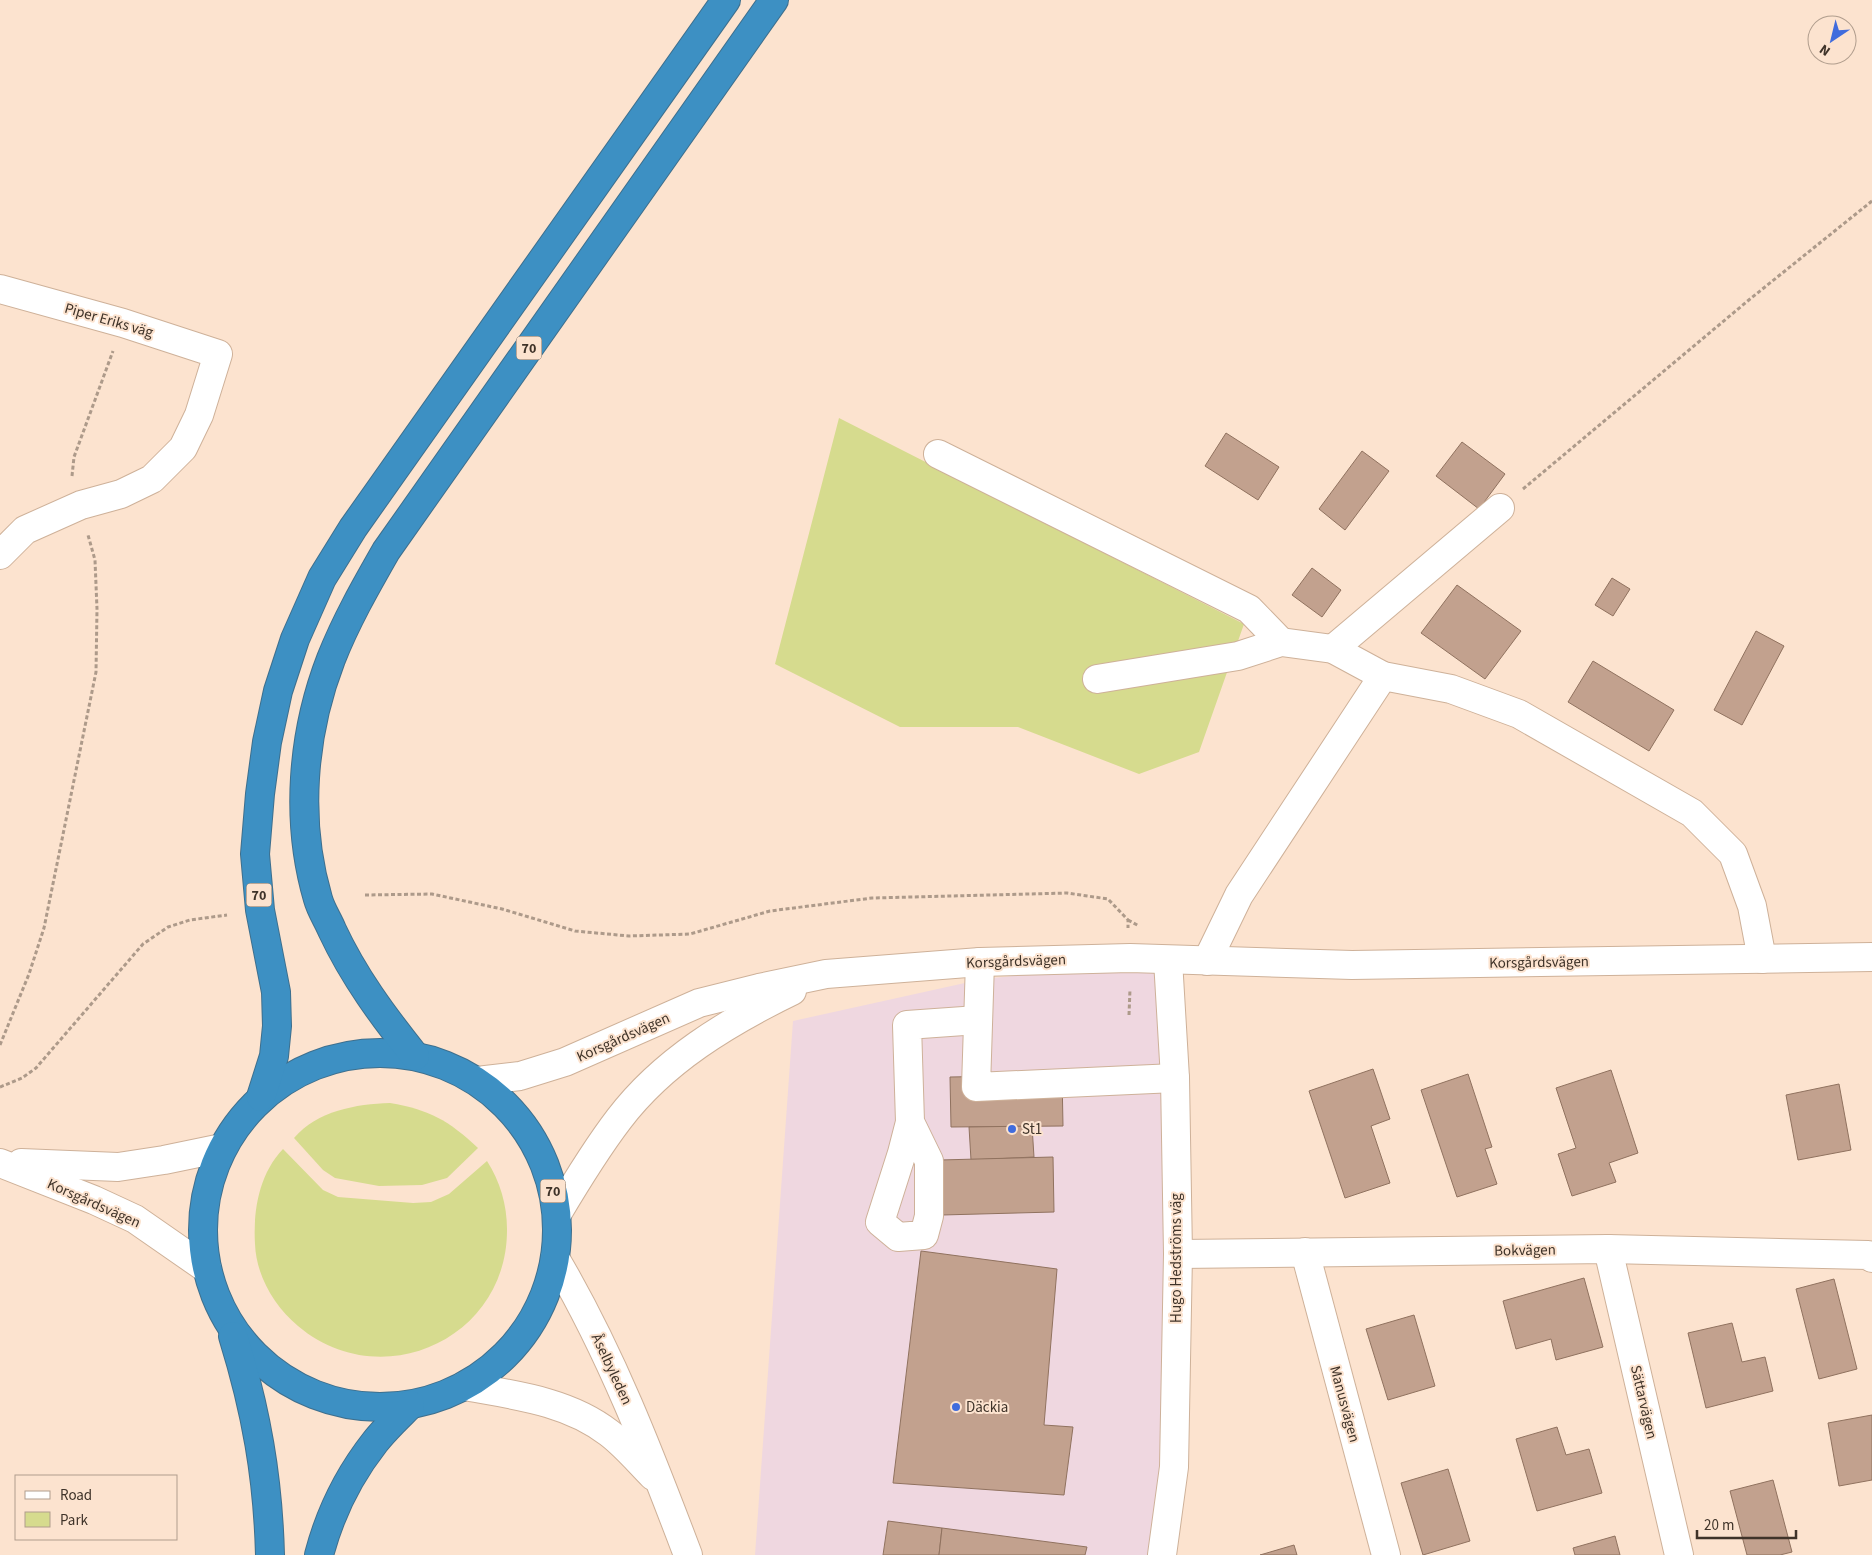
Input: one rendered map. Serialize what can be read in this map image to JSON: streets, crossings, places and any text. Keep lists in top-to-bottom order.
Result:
{
  "streets": {
    "highway": ["70"],
    "street": [
      "Piper Eriks väg",
      "Korsgårdsvägen",
      "Bokvägen",
      "Hugo Hedströms väg",
      "Åselbyleden",
      "Sättarvägen",
      "Manusvägen"
    ]
  },
  "crossings": [
    ["70", "Korsgårdsvägen"],
    ["70", "Åselbyleden"],
    ["Korsgårdsvägen", "Hugo Hedströms väg"],
    ["Bokvägen", "Hugo Hedströms väg"],
    ["Bokvägen", "Sättarvägen"],
    ["Bokvägen", "Manusvägen"]
  ],
  "places": ["St1", "Däckia"],
  "legend": ["Road", "Park"],
  "scale_bar": "20 m",
  "north": "bottom left"
}
